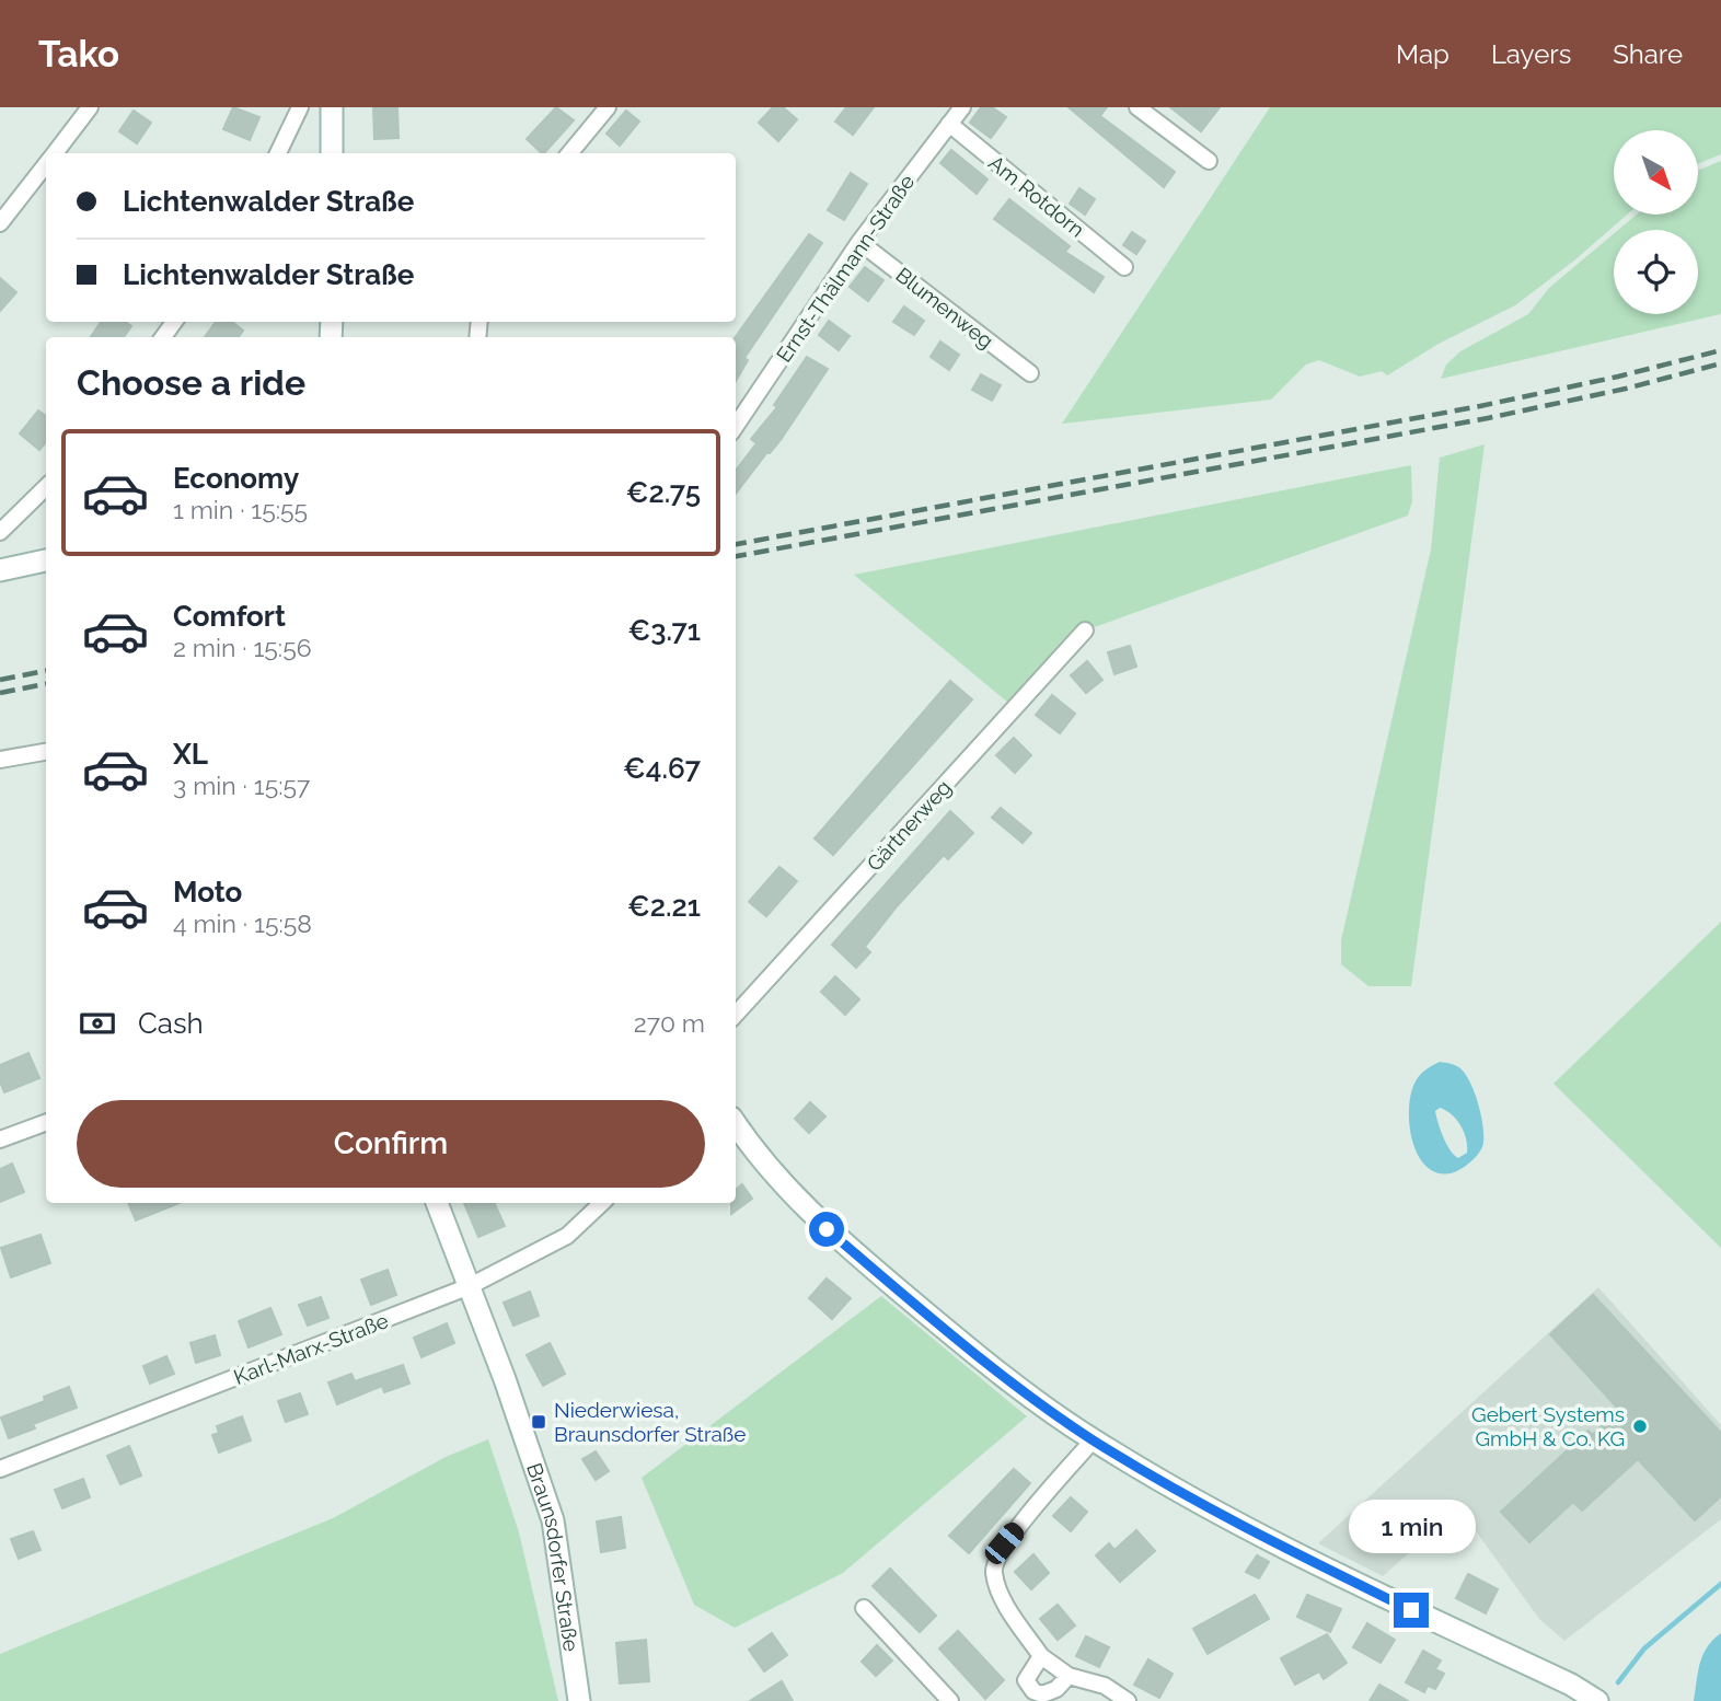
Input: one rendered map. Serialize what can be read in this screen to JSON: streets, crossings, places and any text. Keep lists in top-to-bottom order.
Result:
{
  "streets": {
    "main road": ["Braunsdorfer Straße"],
    "street": [
      "Am Rotdorn",
      "Ernst-Thälmann-Straße",
      "Blumenweg",
      "Gärtnerweg",
      "Karl-Marx-Straße"
    ]
  },
  "crossings": [
    ["Am Rotdorn", "Ernst-Thälmann-Straße"],
    ["Ernst-Thälmann-Straße", "Blumenweg"],
    ["Karl-Marx-Straße", "Braunsdorfer Straße"]
  ],
  "places": {
    "transit": ["Niederwiesa, Braunsdorfer Straße"],
    "other": ["Gebert Systems GmbH & Co. KG"]
  },
  "north": "bottom right",
  "page": {
    "header": "Tako",
    "nav": ["Map", "Layers", "Share"],
    "banner": ["Lichtenwalder Straße", "Lichtenwalder Straße"],
    "heading": "Choose a ride",
    "list": [
      {
        "name": "Economy",
        "note": "1 min · 15:55",
        "value": "€2.75"
      },
      {
        "name": "Comfort",
        "note": "2 min · 15:56",
        "value": "€3.71"
      },
      {
        "name": "XL",
        "note": "3 min · 15:57",
        "value": "€4.67"
      },
      {
        "name": "Moto",
        "note": "4 min · 15:58",
        "value": "€2.21"
      }
    ],
    "pay": ["Cash", "270 m"],
    "buttons": "Confirm",
    "bubble": "1 min"
  }
}
